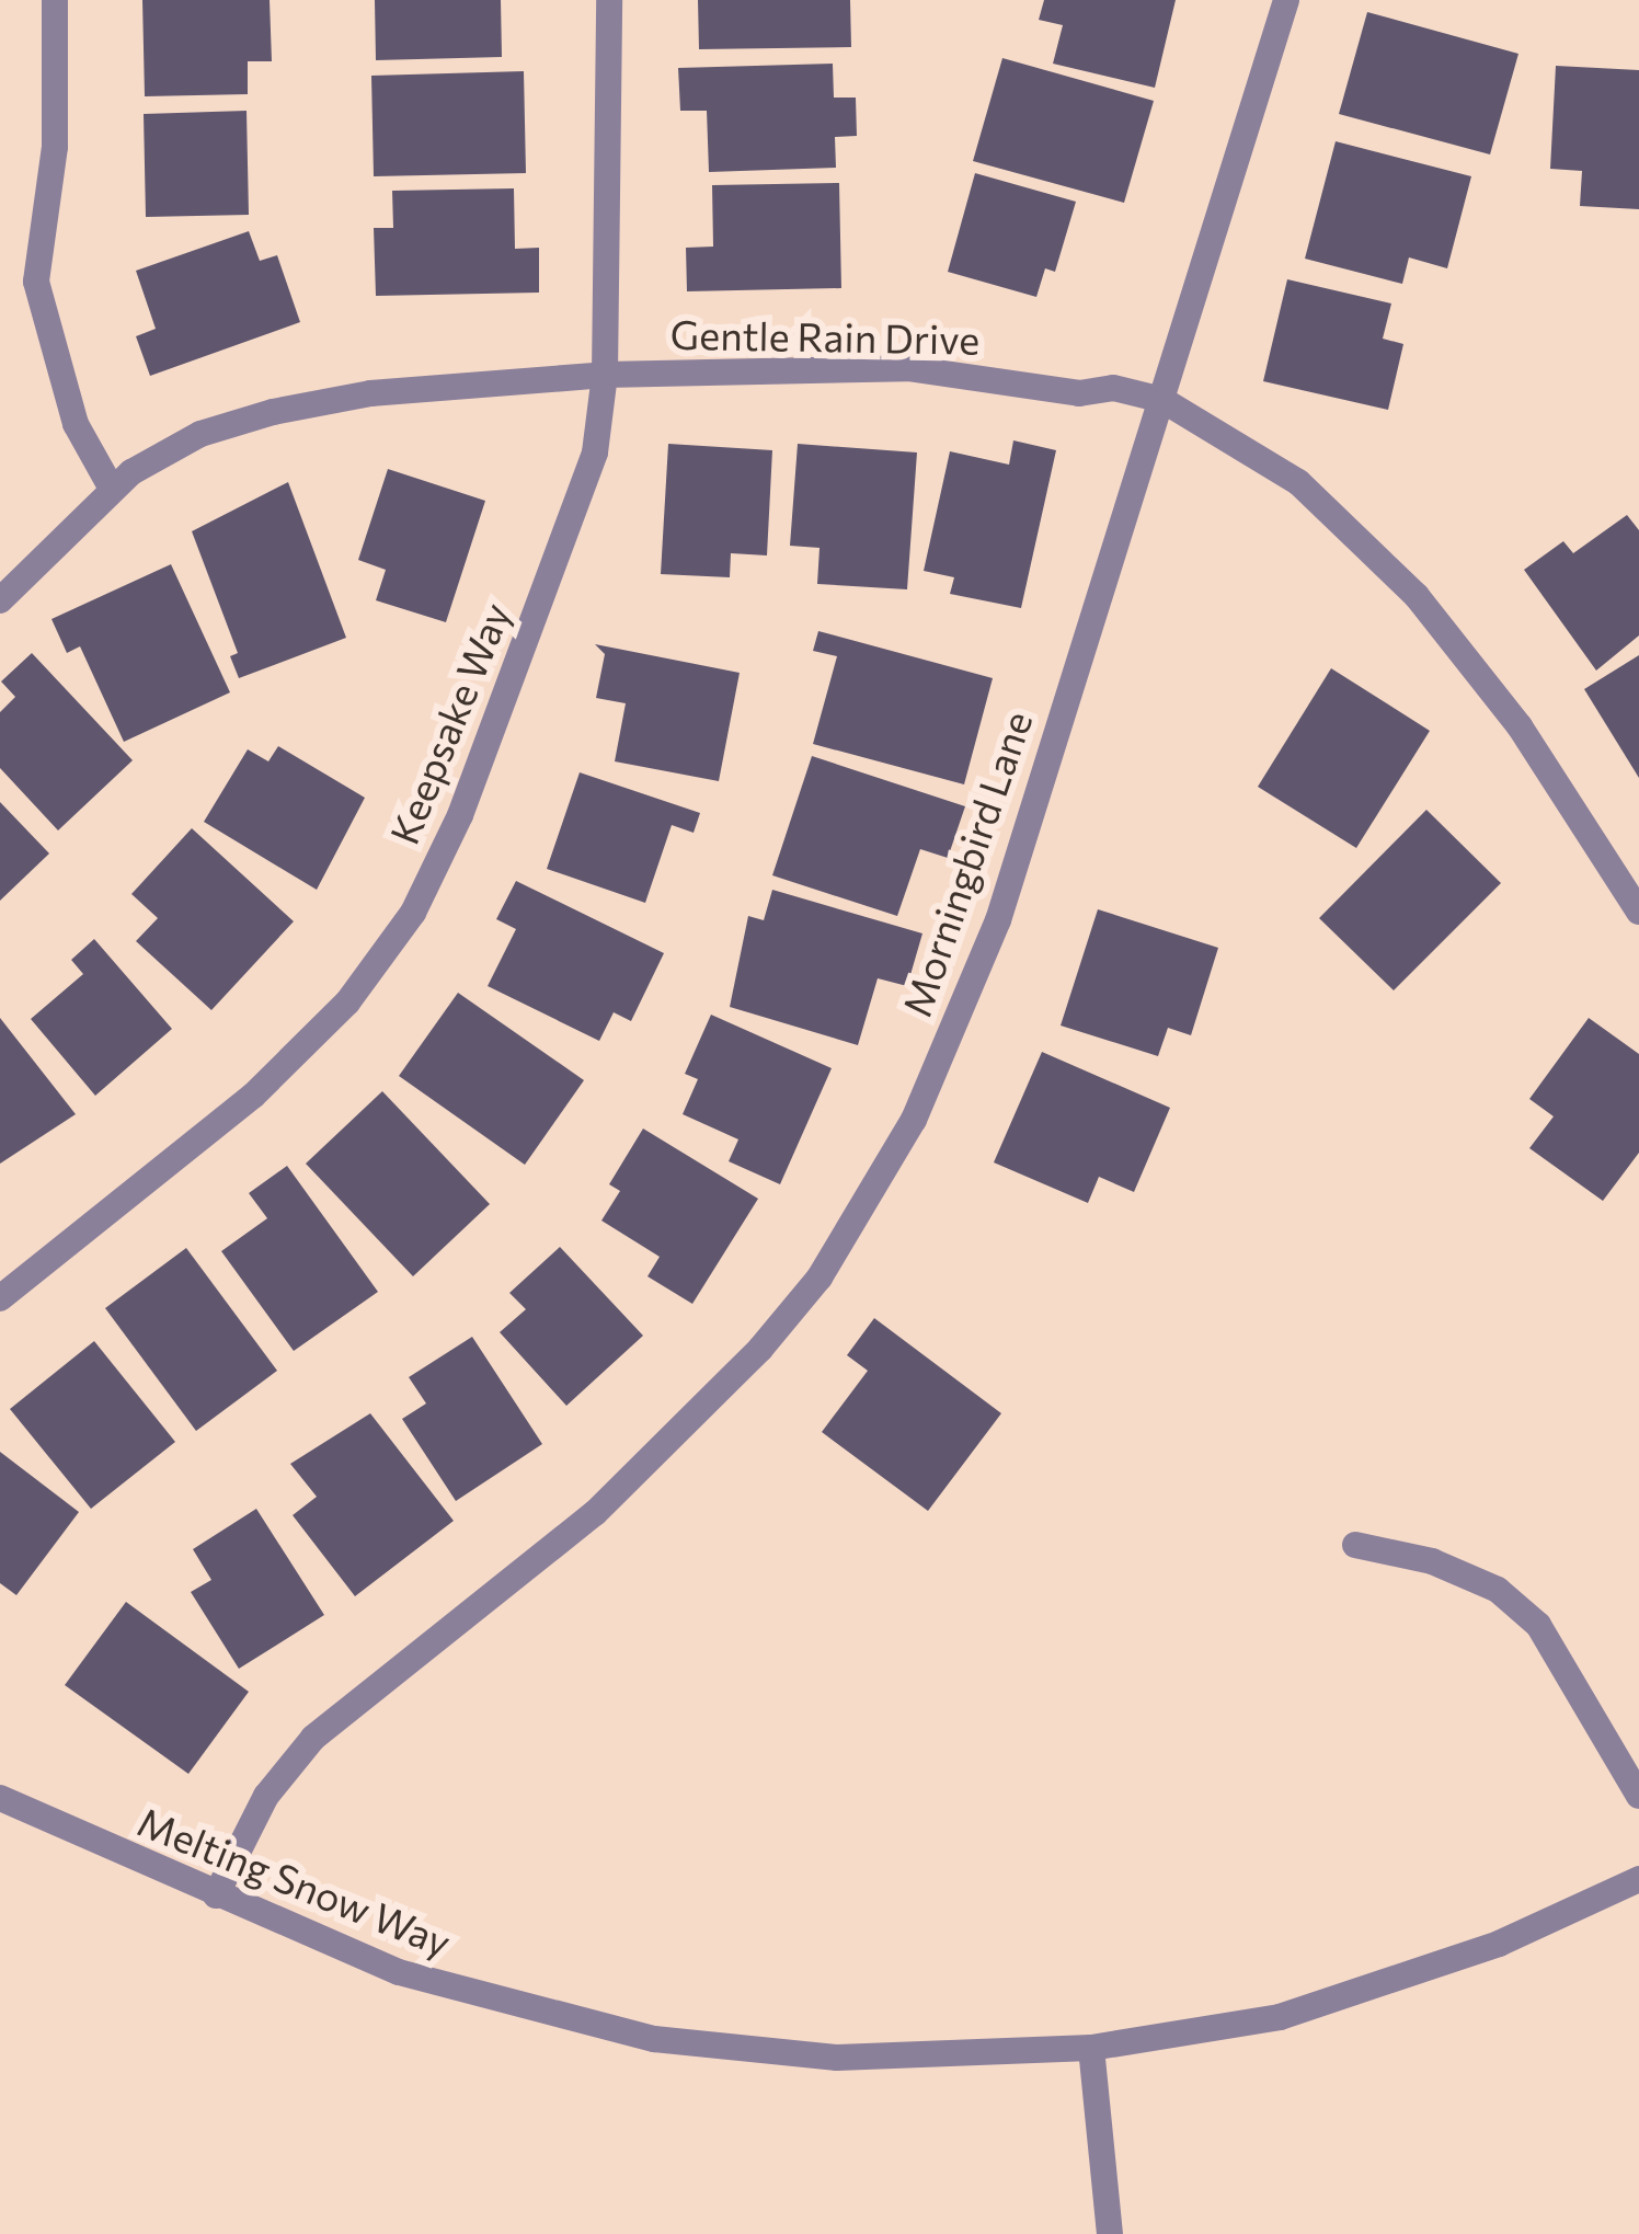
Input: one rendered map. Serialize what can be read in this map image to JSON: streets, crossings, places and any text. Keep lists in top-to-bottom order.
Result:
{
  "streets": {
    "street": [
      "Gentle Rain Drive",
      "Keepsake Way",
      "Morningbird Lane",
      "Melting Snow Way"
    ]
  },
  "crossings": [
    ["Gentle Rain Drive", "Keepsake Way"],
    ["Gentle Rain Drive", "Morningbird Lane"],
    ["Morningbird Lane", "Melting Snow Way"]
  ]
}
